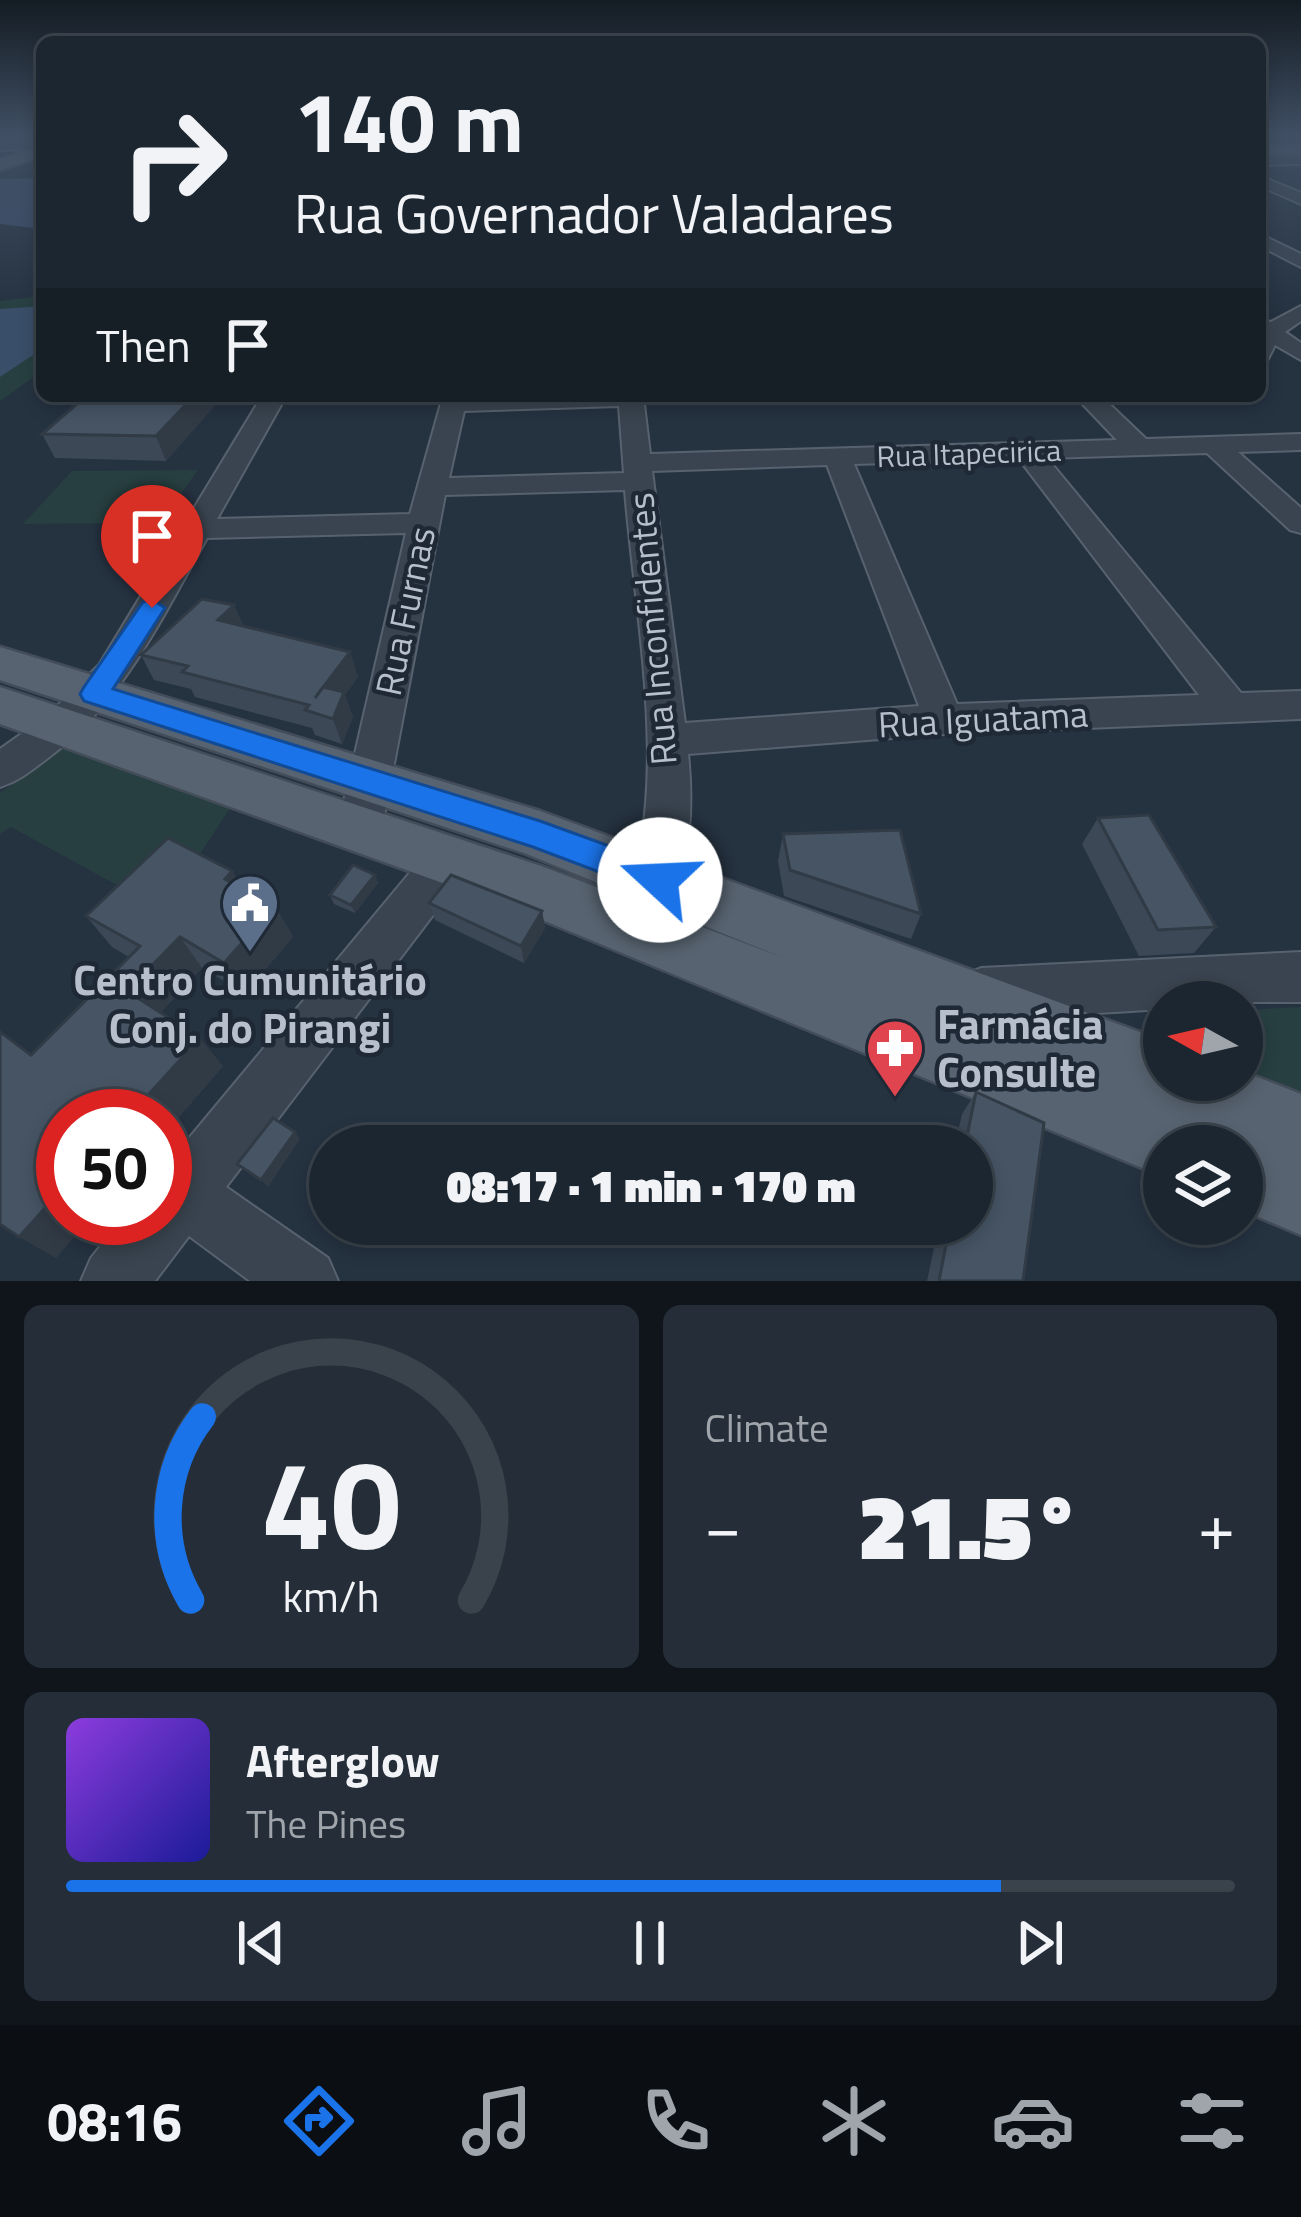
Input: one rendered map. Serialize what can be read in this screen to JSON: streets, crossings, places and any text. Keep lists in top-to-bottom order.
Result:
{
  "streets": {
    "street": [
      "Rua Itapecirica",
      "Rua Furnas",
      "Rua Inconfidentes",
      "Rua Iguatama"
    ]
  },
  "crossings": [
    ["Rua Itapecirica", "Rua Furnas"],
    ["Rua Itapecirica", "Rua Inconfidentes"],
    ["Rua Inconfidentes", "Rua Iguatama"]
  ],
  "places": {
    "public building": ["Centro Cumunitário Conj. do Pirangi"],
    "pharmacy": ["Farmácia Consulte"]
  },
  "north": "left",
  "page": {
    "turn": ["140 m", "Rua Governador Valadares"],
    "then": "Then",
    "limit": "50",
    "trip": "08:17 · 1 min · 170 m",
    "tile": "Climate",
    "heat": ["−", "21.5°", "+"],
    "song": ["Afterglow", "The Pines"],
    "tabs": "08:16",
    "gauge": ["40", "km/h"]
  }
}
